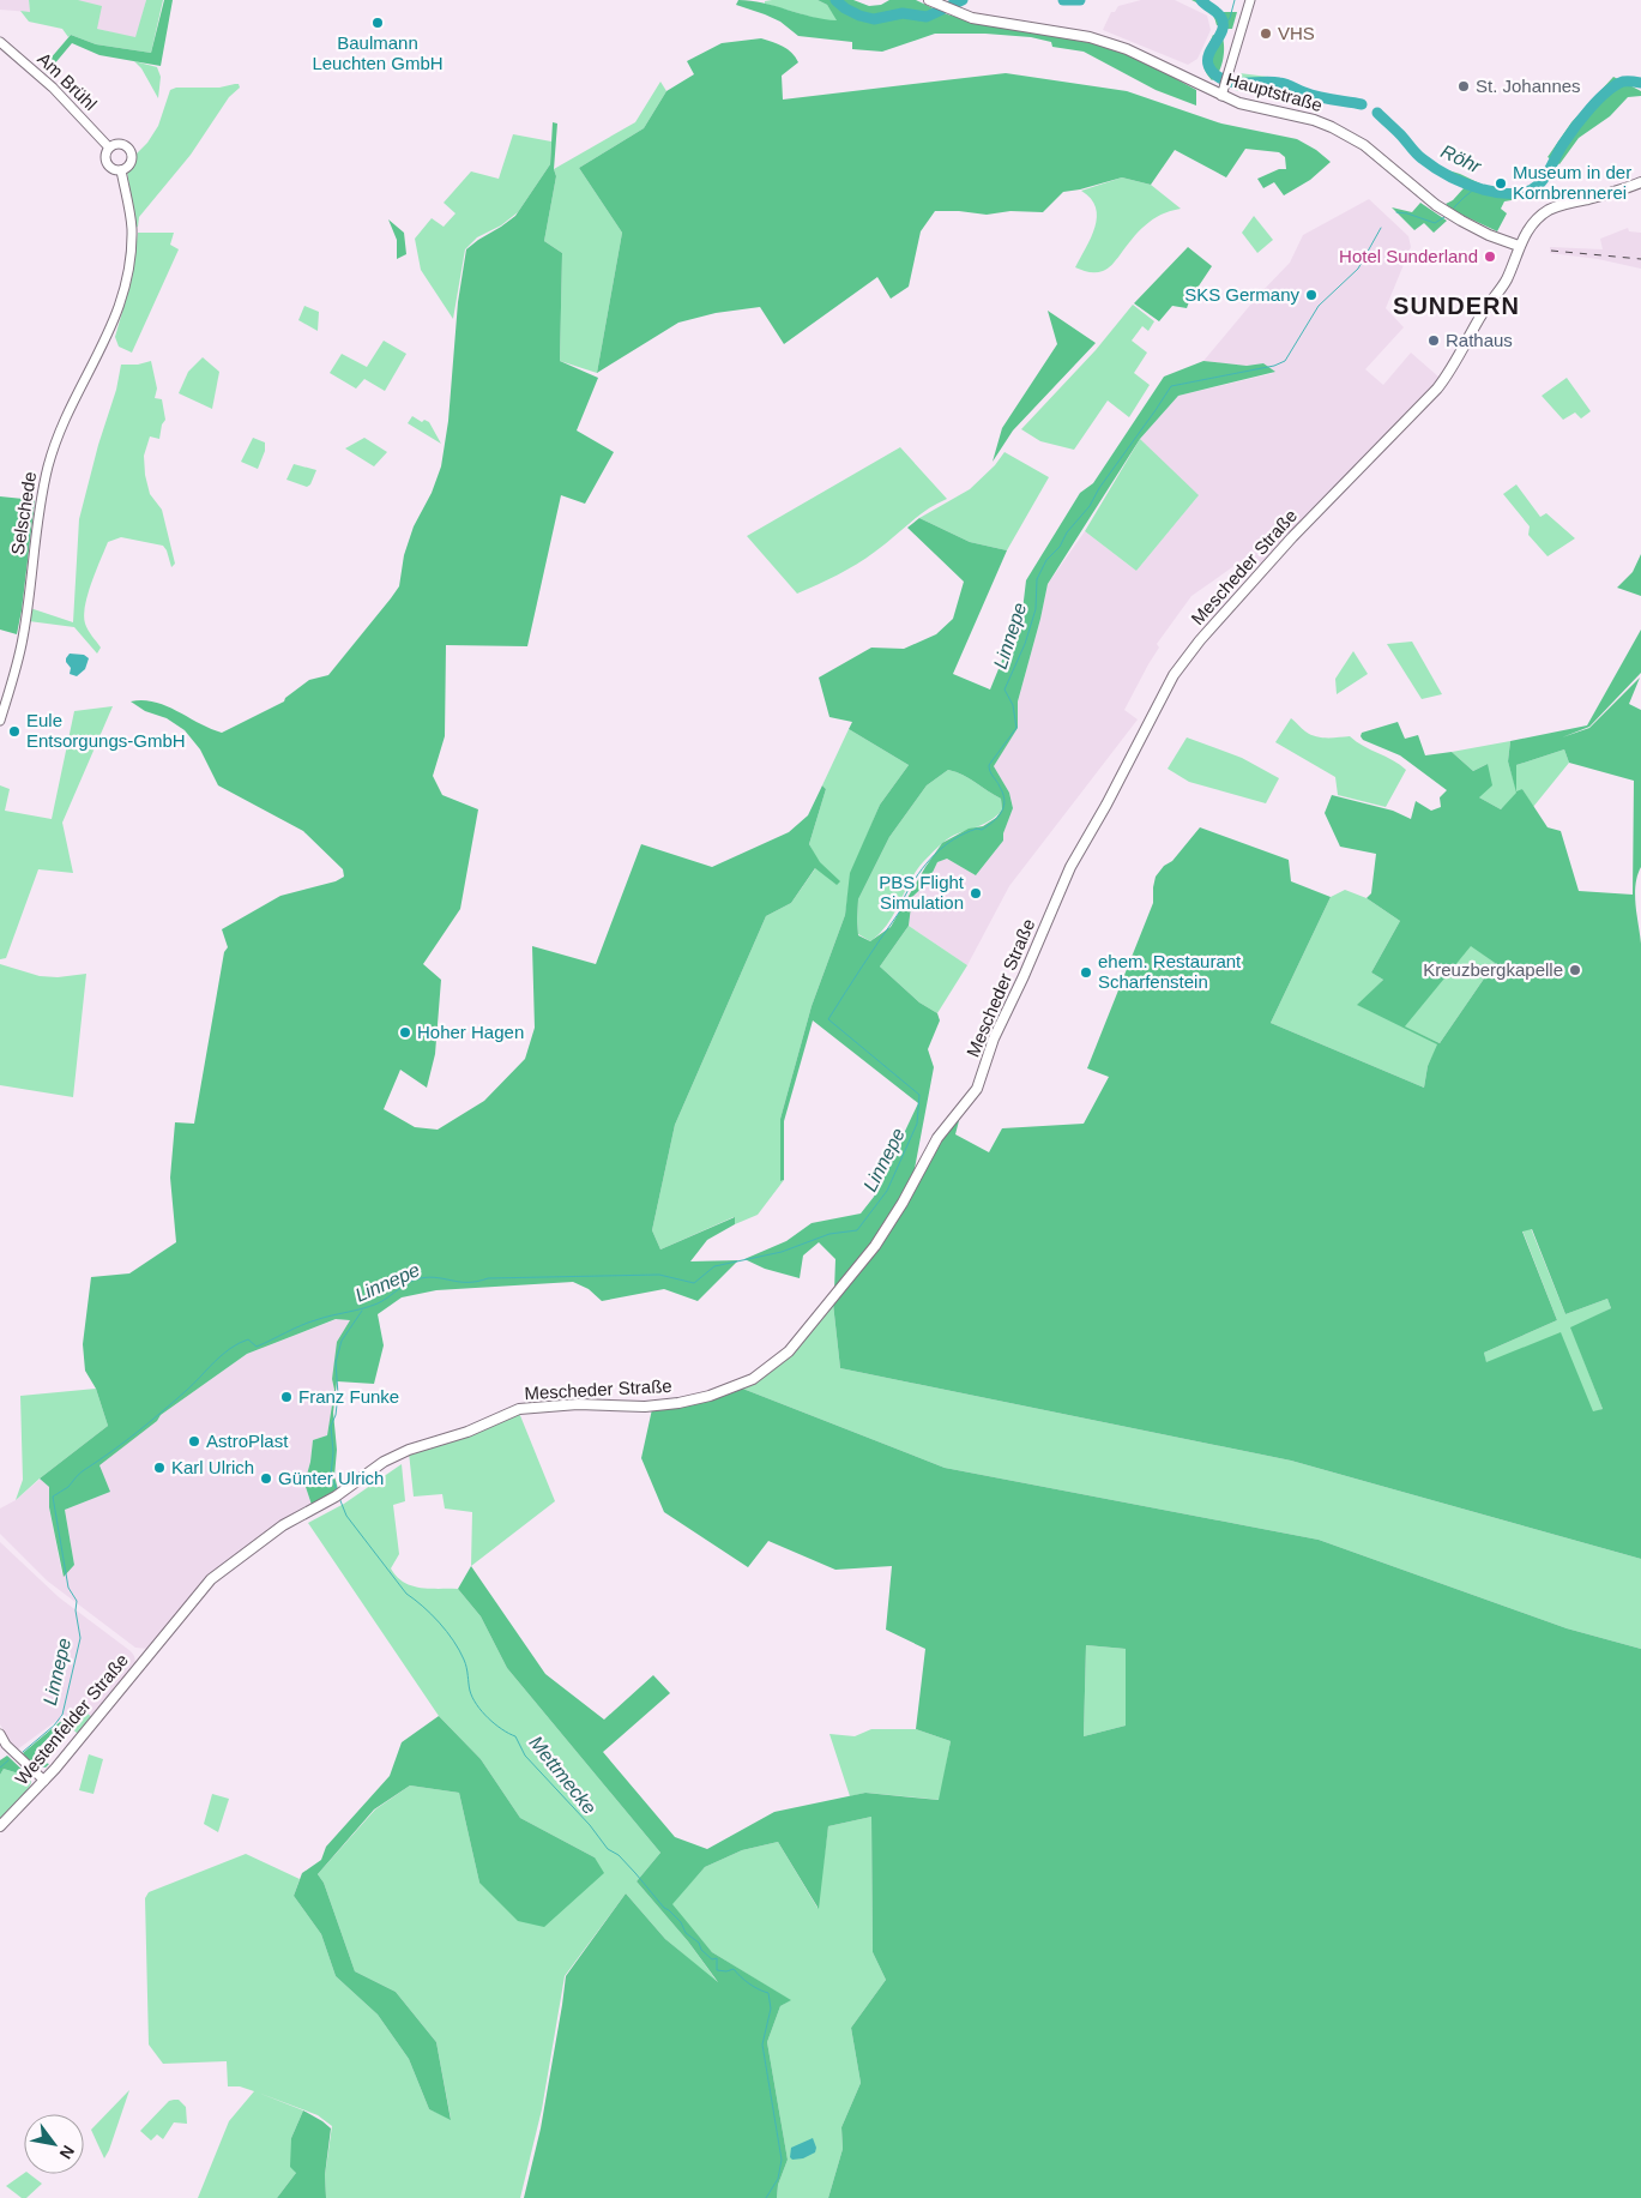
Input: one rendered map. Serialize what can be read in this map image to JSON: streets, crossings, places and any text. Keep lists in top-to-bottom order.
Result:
{
  "streets": {
    "main road": ["Hauptstraße", "Mescheder Straße", "Westenfelder Straße"],
    "street": ["Am Brühl", "Selschede"]
  },
  "crossings": [
    ["Am Brühl", "Selschede"],
    ["Hauptstraße", "Mescheder Straße"],
    ["Mescheder Straße", "Westenfelder Straße"]
  ],
  "districts": ["SUNDERN"],
  "water": ["Röhr", "Linnepe", "Mettmecke"],
  "places": [
    "Baulmann Leuchten GmbH",
    "VHS",
    "St. Johannes",
    "Museum in der Kornbrennerei",
    "Hotel Sunderland",
    "SKS Germany",
    "Rathaus",
    "Eule Entsorgungs-GmbH",
    "PBS Flight Simulation",
    "Kreuzbergkapelle",
    "ehem. Restaurant Scharfenstein",
    "Hoher Hagen",
    "Franz Funke",
    "AstroPlast",
    "Karl Ulrich",
    "Günter Ulrich"
  ],
  "north": "bottom right"
}
